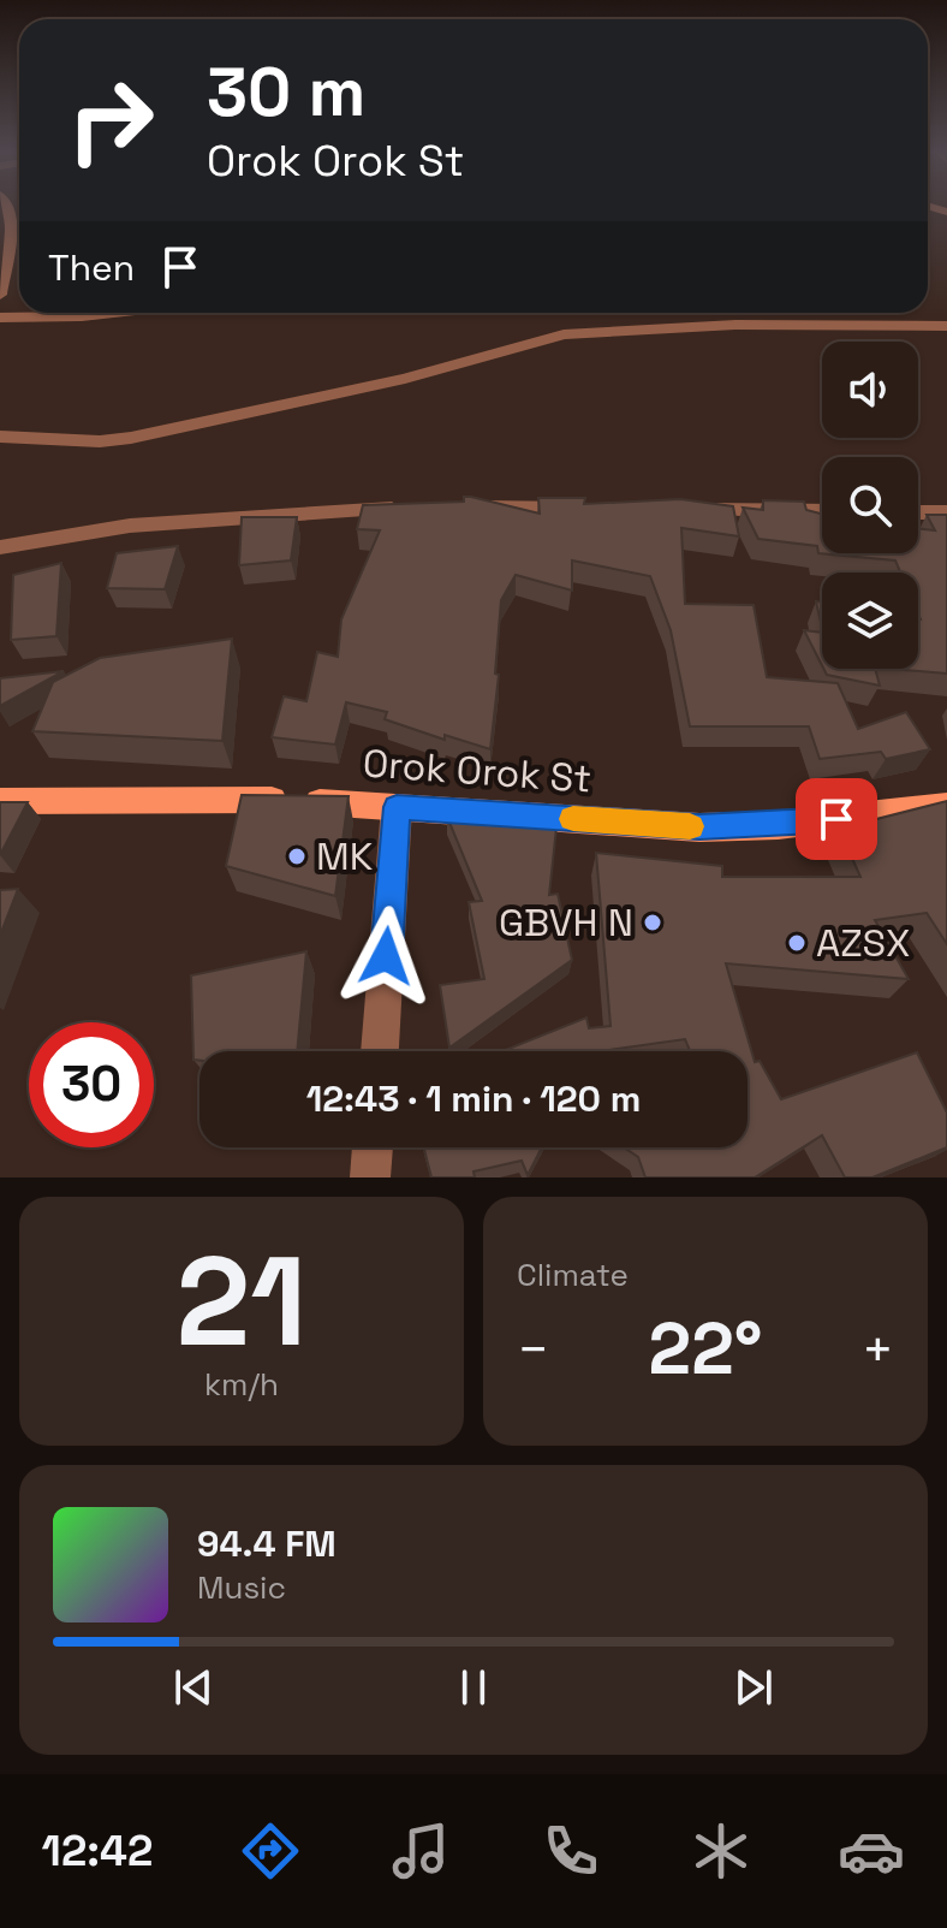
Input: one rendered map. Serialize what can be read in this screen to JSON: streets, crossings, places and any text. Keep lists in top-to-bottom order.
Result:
{
  "streets": {
    "main road": ["Orok Orok St"]
  },
  "places": ["MK", "GBVH N", "AZSX"],
  "page": {
    "turn": ["30 m", "Orok Orok St"],
    "then": "Then",
    "limit": "30",
    "trip": "12:43 · 1 min · 120 m",
    "tile": [
      ["21", "km/h"],
      "Climate"
    ],
    "heat": ["−", "22°", "+"],
    "song": ["94.4 FM", "Music"],
    "tabs": "12:42"
  }
}
